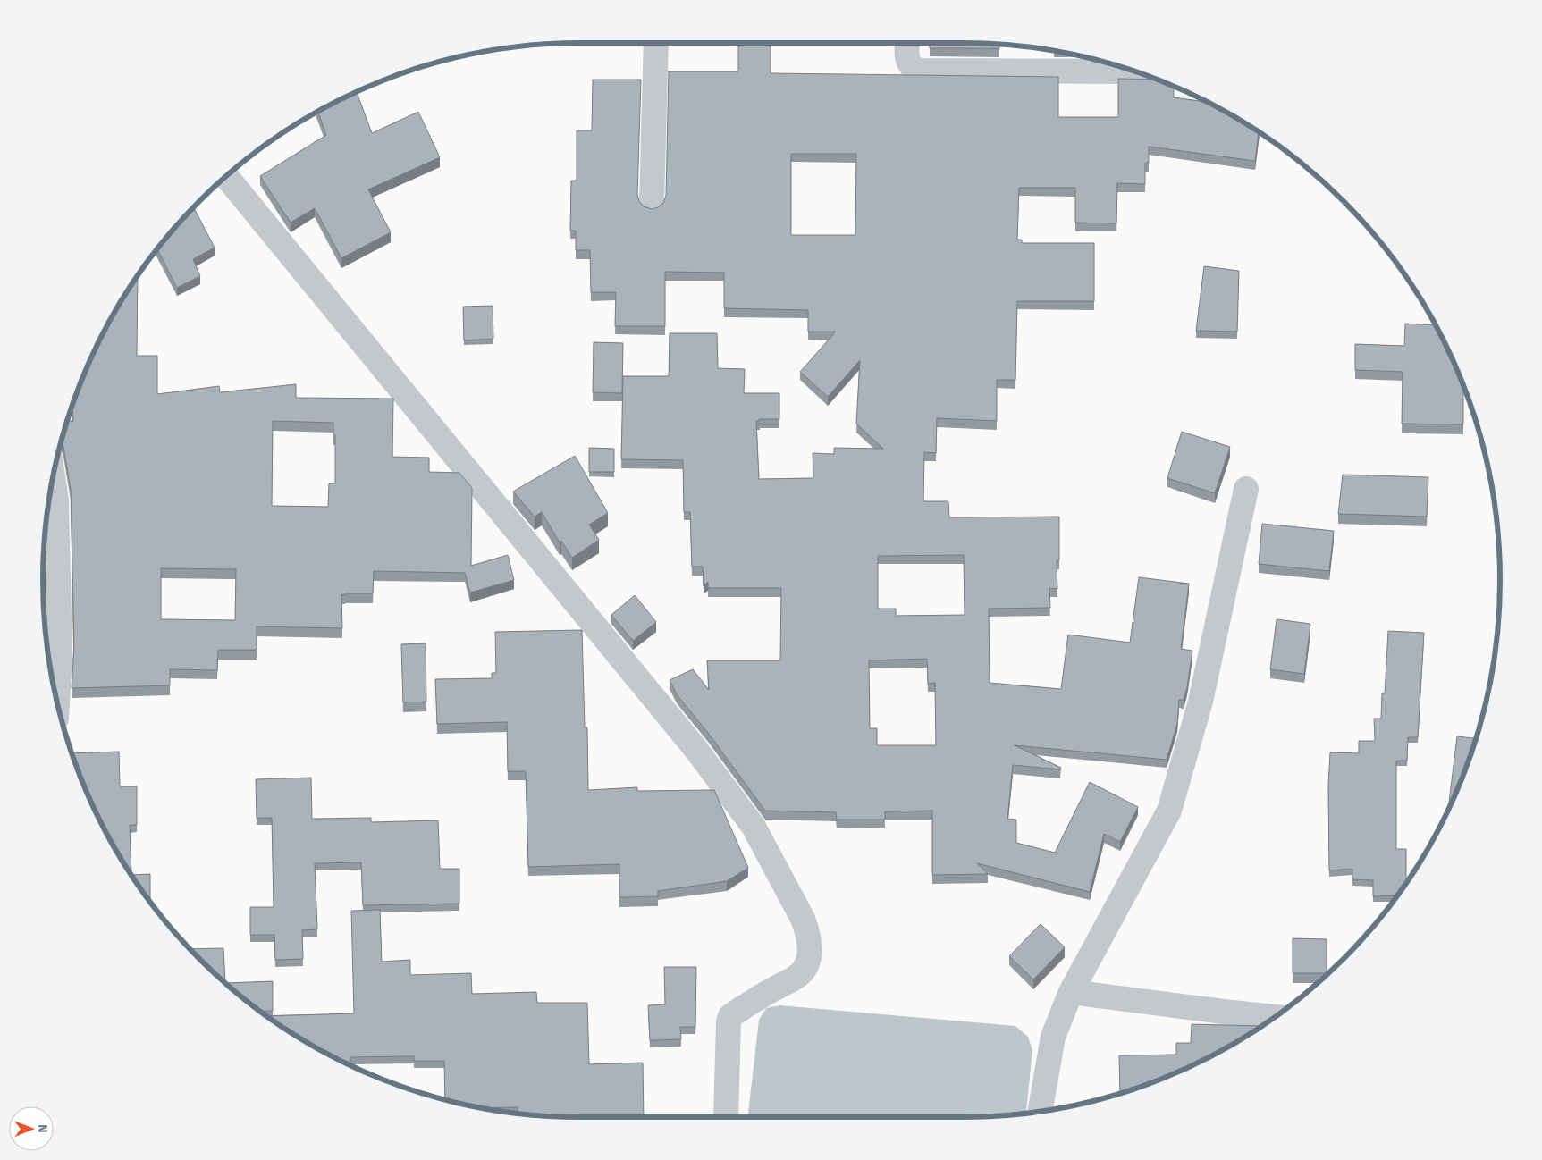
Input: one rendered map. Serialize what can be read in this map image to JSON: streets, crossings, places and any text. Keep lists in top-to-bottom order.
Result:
{
  "north": "right"
}
